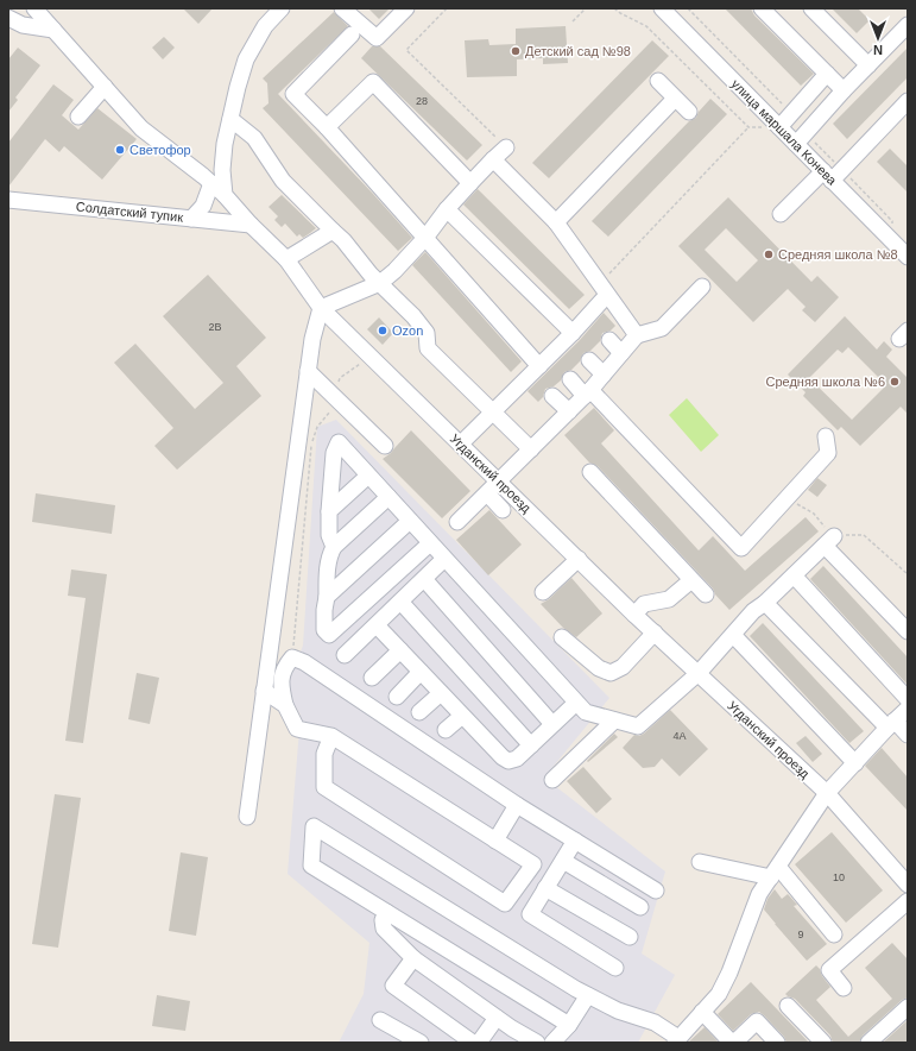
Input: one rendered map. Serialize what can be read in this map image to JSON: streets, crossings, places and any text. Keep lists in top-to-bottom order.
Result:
{
  "streets": {
    "street": ["улица маршала Конева", "Солдатский тупик", "Угданский проезд"]
  },
  "crossings": [
    ["Солдатский тупик", "Угданский проезд"]
  ],
  "places": [
    "Детский сад №98",
    "Светофор",
    "Средняя школа №8",
    "Ozon",
    "Средняя школа №6"
  ],
  "house_numbers": [
    "28",
    "2В",
    "4А",
    "10",
    "9"
  ],
  "north": "bottom"
}
